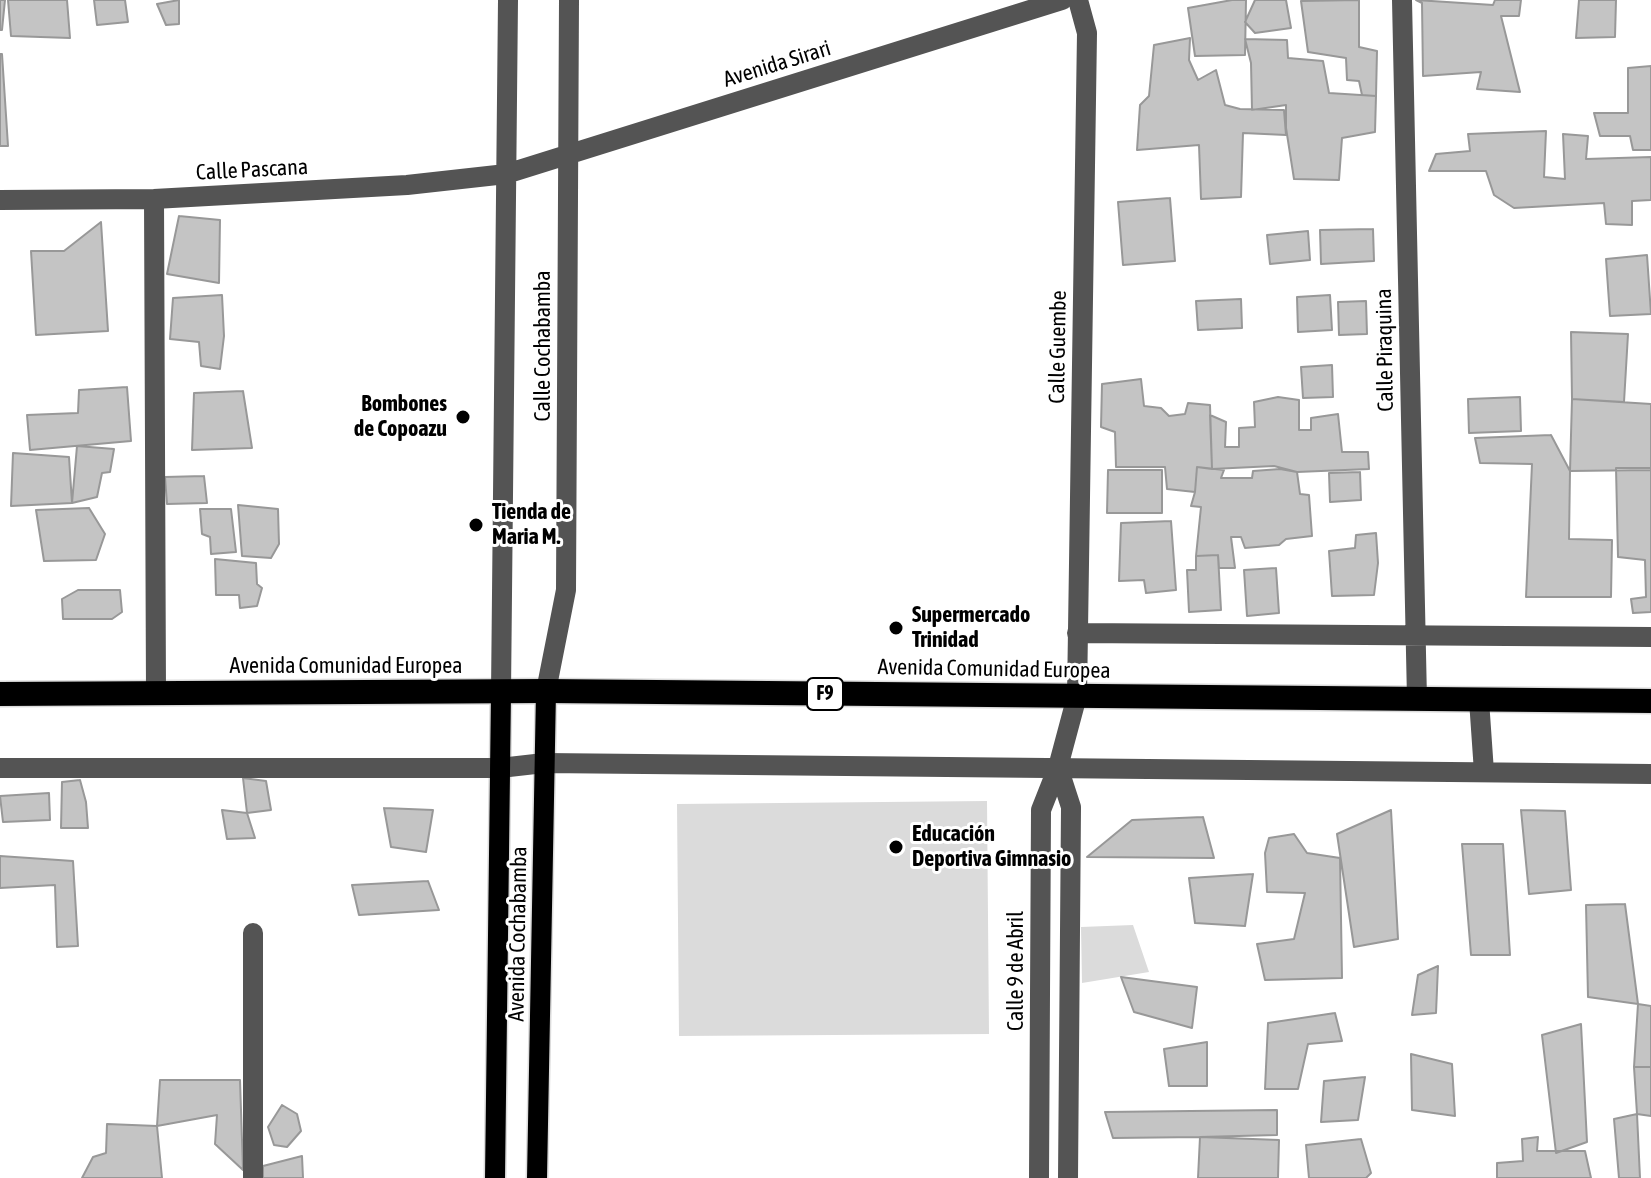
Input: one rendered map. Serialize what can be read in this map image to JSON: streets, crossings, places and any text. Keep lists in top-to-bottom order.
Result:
{
  "streets": {
    "highway": ["Avenida Comunidad Europea", "F9"],
    "main road": ["Avenida Cochabamba"],
    "street": [
      "Avenida Sirari",
      "Calle Pascana",
      "Calle Cochabamba",
      "Calle Guembe",
      "Calle Piraquina",
      "Calle 9 de Abril"
    ]
  },
  "crossings": [
    ["Avenida Sirari", "Calle Pascana"],
    ["Avenida Sirari", "Calle Cochabamba"],
    ["Calle Pascana", "Calle Cochabamba"],
    ["Calle Cochabamba", "Avenida Comunidad Europea"],
    ["Calle Cochabamba", "Avenida Cochabamba"],
    ["Calle Guembe", "Avenida Comunidad Europea"],
    ["Calle Guembe", "Calle 9 de Abril"],
    ["Calle Piraquina", "Avenida Comunidad Europea"],
    ["Avenida Comunidad Europea", "Avenida Cochabamba"],
    ["Avenida Comunidad Europea", "Calle 9 de Abril"]
  ],
  "places": [
    "Bombones de Copoazu",
    "Tienda de Maria M.",
    "Supermercado Trinidad",
    "Educación Deportiva Gimnasio"
  ]
}
